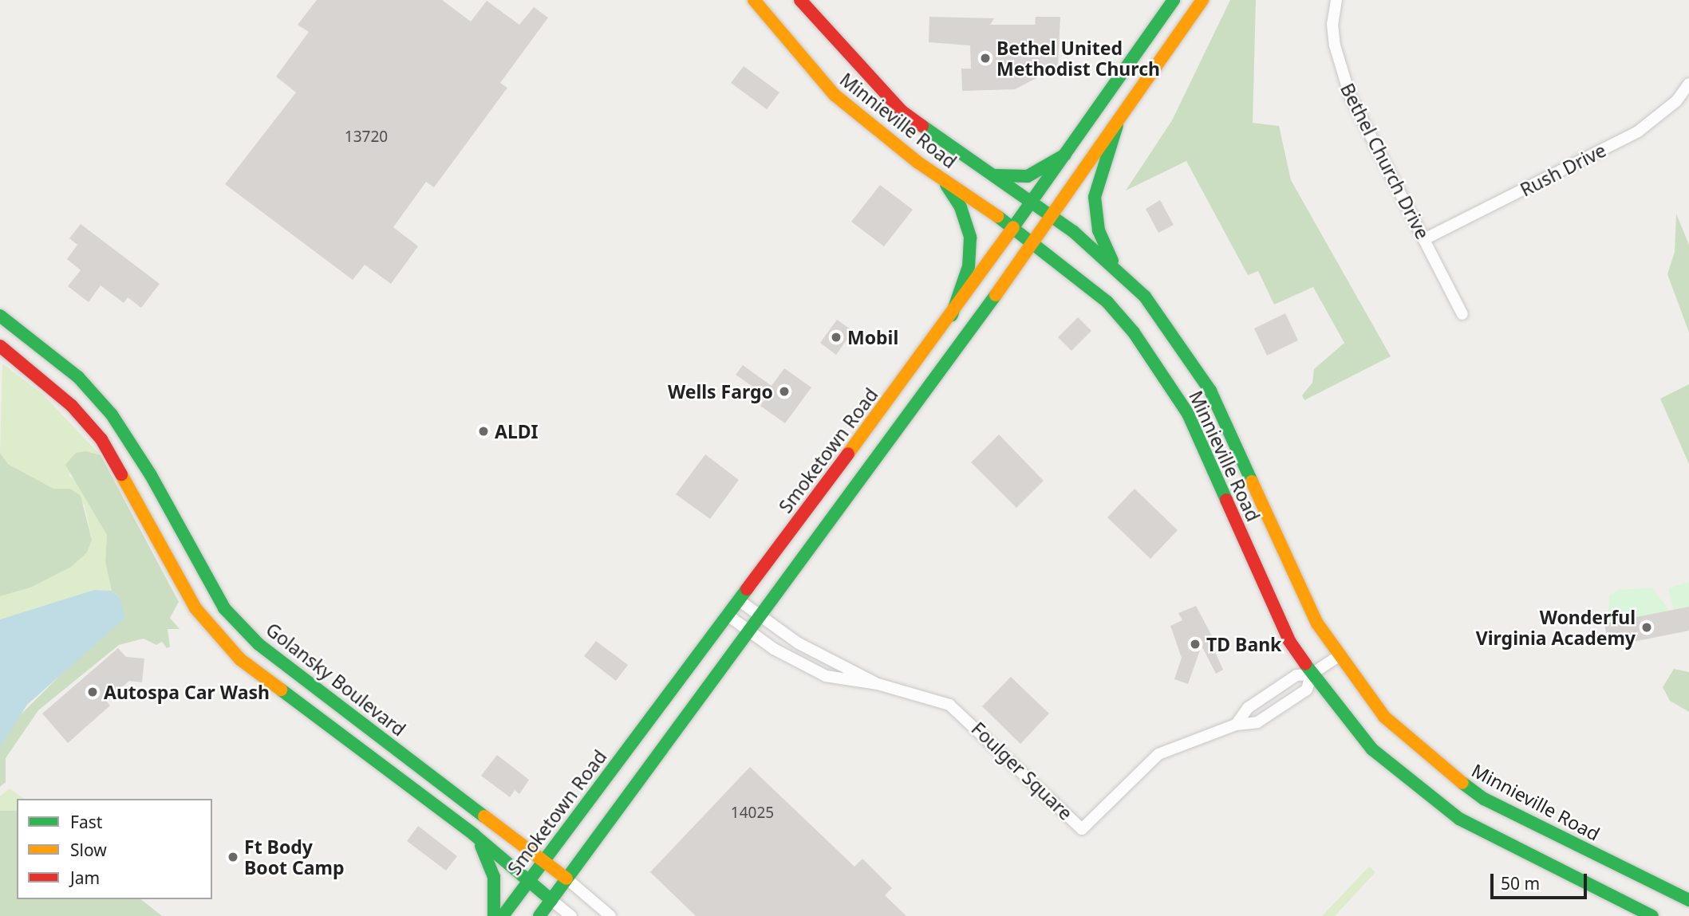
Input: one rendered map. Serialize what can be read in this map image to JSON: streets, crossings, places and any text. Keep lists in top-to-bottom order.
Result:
{
  "streets": {
    "main road": ["Minnieville Road", "Smoketown Road", "Golansky Boulevard"],
    "street": ["Bethel Church Drive", "Rush Drive", "Foulger Square"]
  },
  "crossings": [
    ["Minnieville Road", "Smoketown Road"],
    ["Minnieville Road", "Foulger Square"],
    ["Bethel Church Drive", "Rush Drive"],
    ["Smoketown Road", "Golansky Boulevard"],
    ["Smoketown Road", "Foulger Square"]
  ],
  "places": [
    "Bethel United Methodist Church",
    "Mobil",
    "Wells Fargo",
    "ALDI",
    "Wonderful Virginia Academy",
    "TD Bank",
    "Autospa Car Wash",
    "Ft Body Boot Camp"
  ],
  "house_numbers": ["13720", "14025"],
  "legend": ["Fast", "Slow", "Jam"],
  "scale_bar": "50 m"
}
